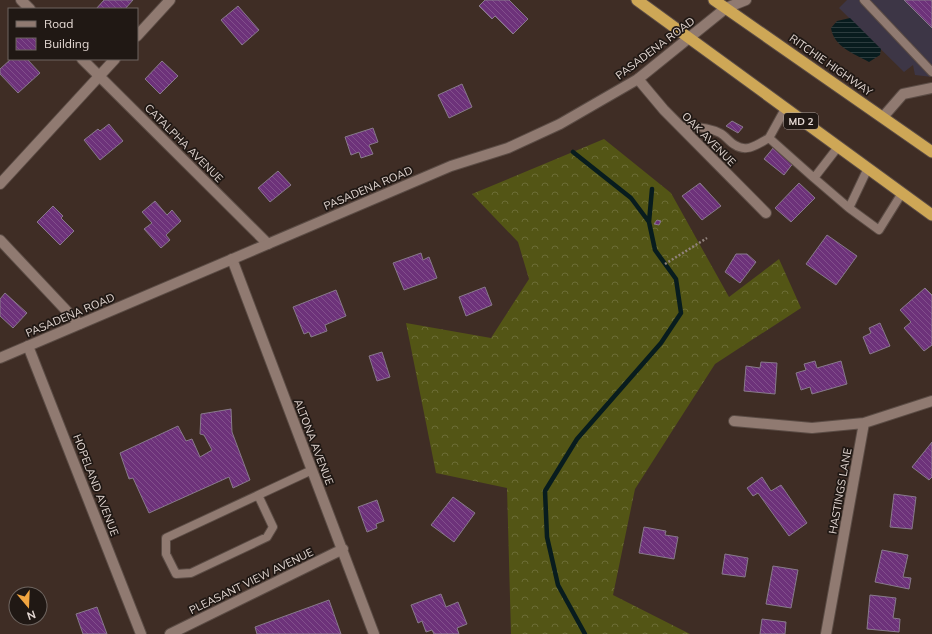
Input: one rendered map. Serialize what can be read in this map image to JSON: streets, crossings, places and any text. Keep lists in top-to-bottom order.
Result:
{
  "streets": {
    "highway": ["RITCHIE HIGHWAY", "MD 2"],
    "street": [
      "PASADENA ROAD",
      "OAK AVENUE",
      "CATALPHA AVENUE",
      "ALTONA AVENUE",
      "HOPELAND AVENUE",
      "HASTINGS LANE",
      "PLEASANT VIEW AVENUE"
    ]
  },
  "crossings": [
    ["PASADENA ROAD", "RITCHIE HIGHWAY"],
    ["PASADENA ROAD", "MD 2"],
    ["PASADENA ROAD", "OAK AVENUE"],
    ["PASADENA ROAD", "CATALPHA AVENUE"],
    ["PASADENA ROAD", "ALTONA AVENUE"],
    ["PASADENA ROAD", "HOPELAND AVENUE"],
    ["ALTONA AVENUE", "PLEASANT VIEW AVENUE"]
  ],
  "legend": ["Road", "Building"],
  "north": "bottom"
}
